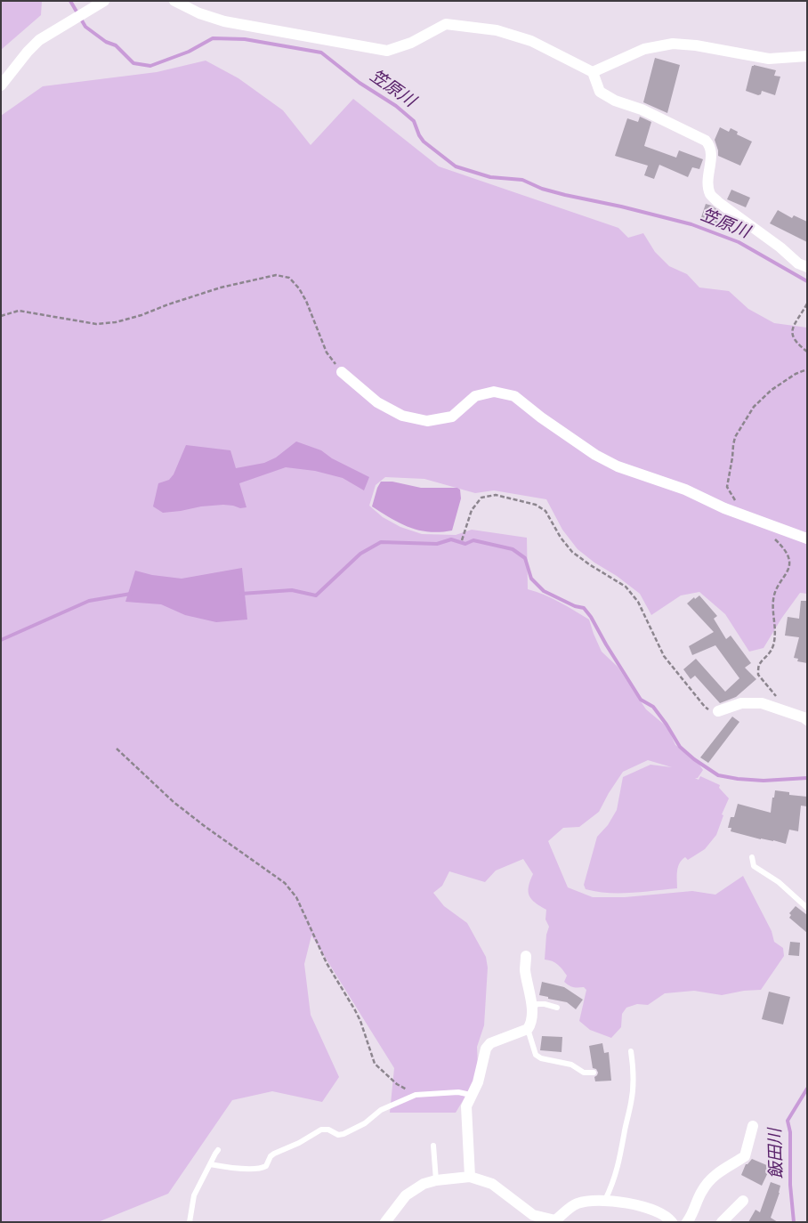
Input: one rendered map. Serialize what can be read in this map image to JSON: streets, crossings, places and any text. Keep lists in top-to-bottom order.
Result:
{
  "water": ["笠原川", "飯田川"]
}
